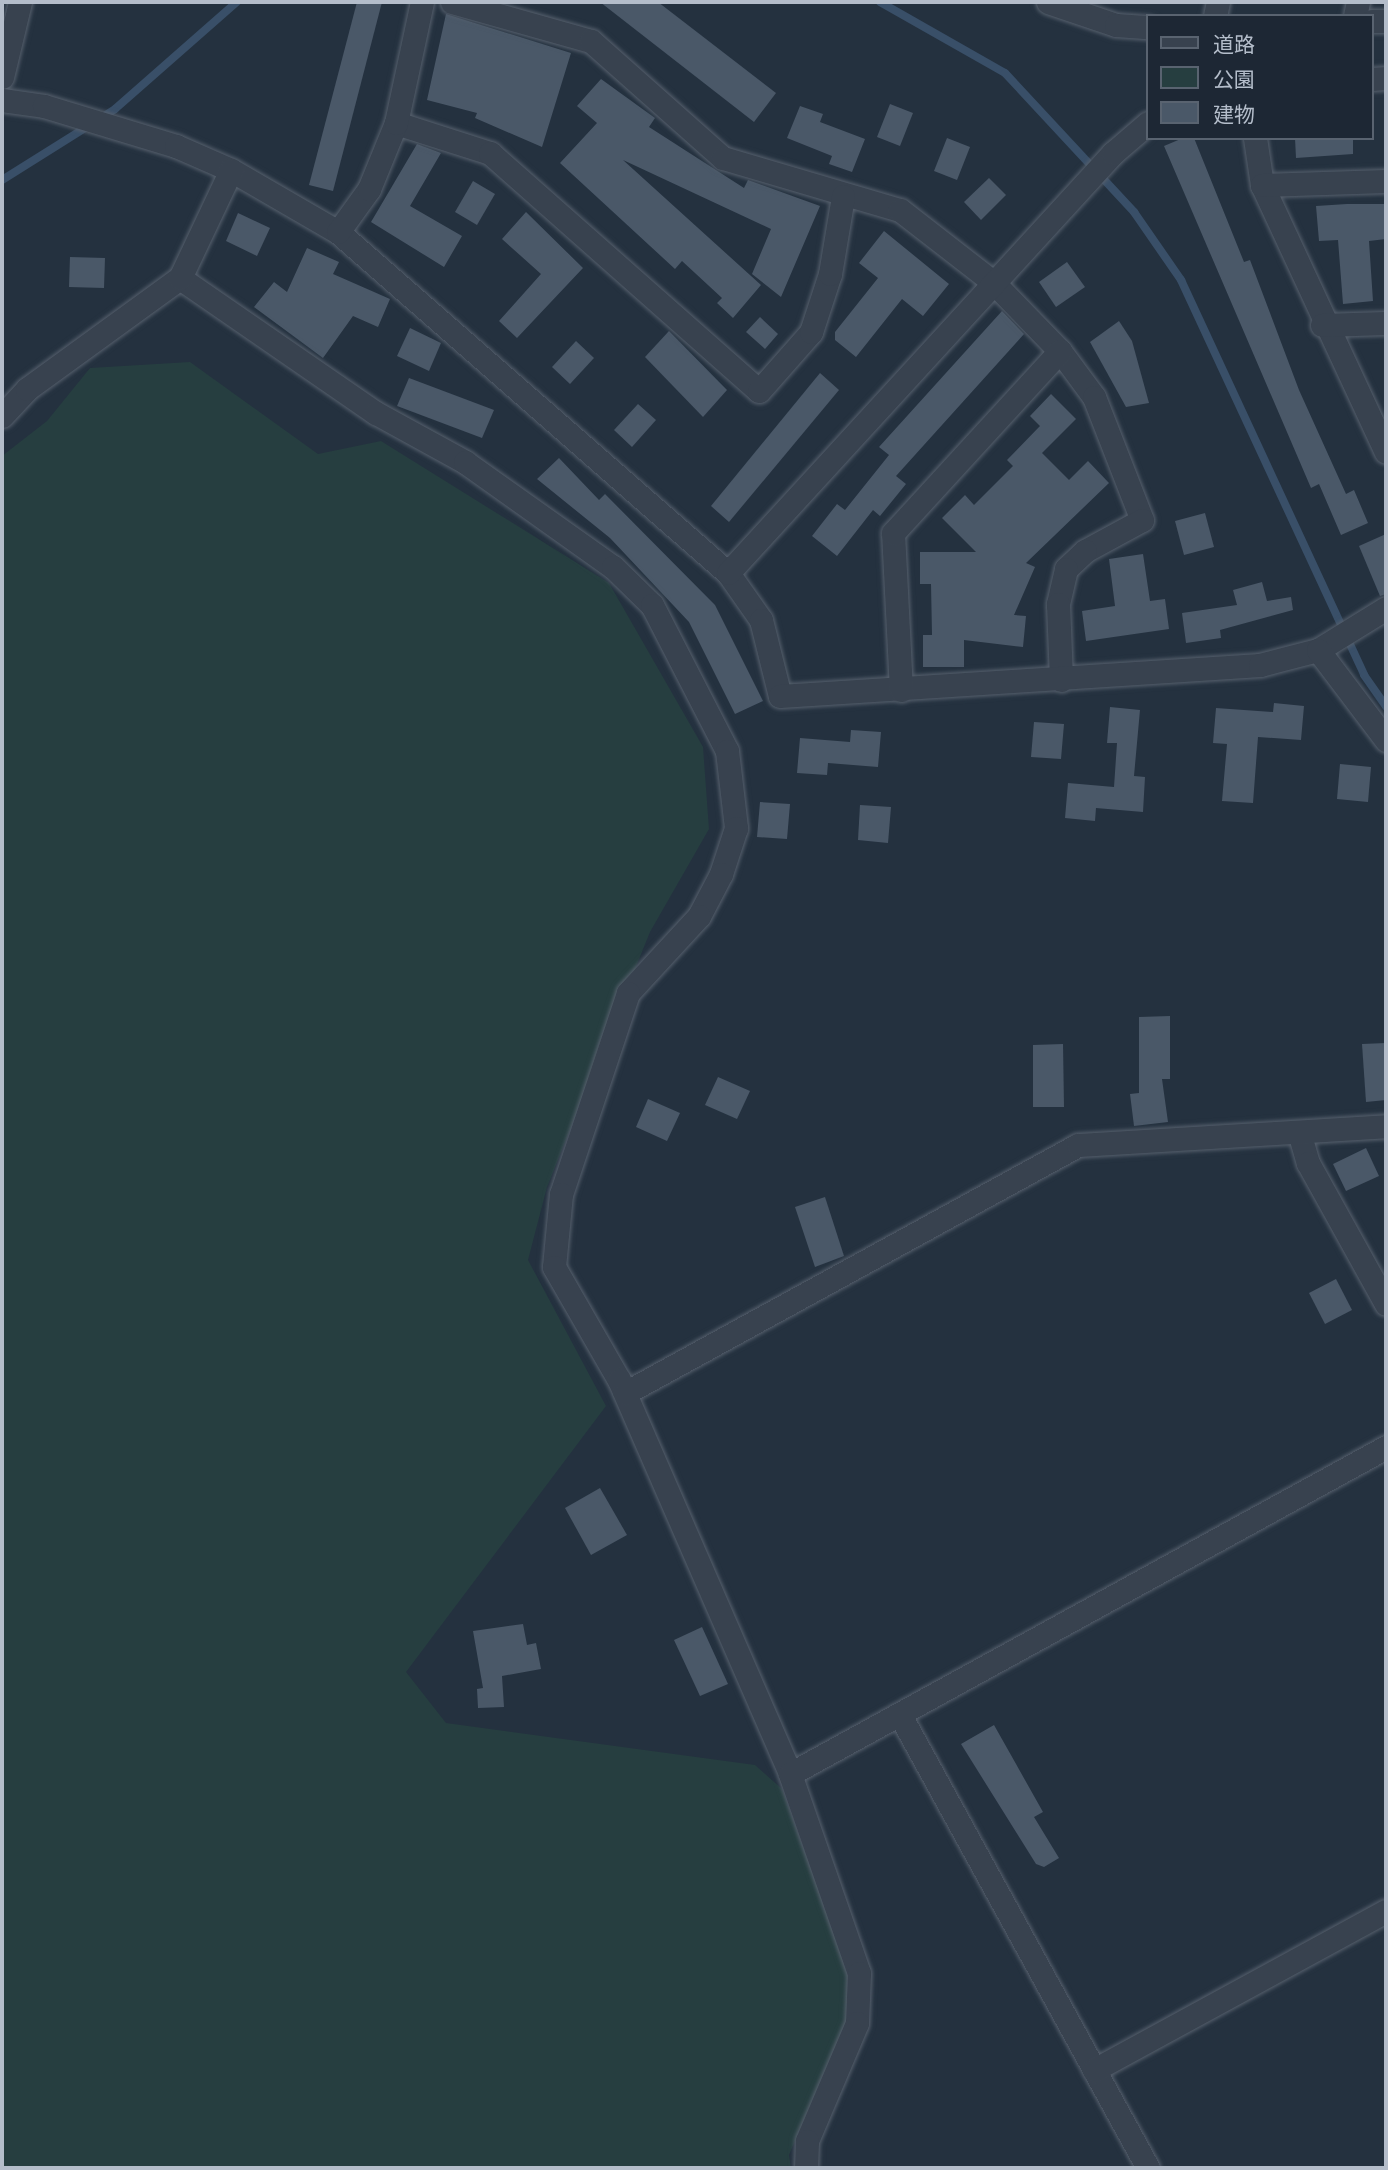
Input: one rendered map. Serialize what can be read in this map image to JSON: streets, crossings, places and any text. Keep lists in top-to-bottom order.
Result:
{
  "legend": ["道路", "公園", "建物"]
}
